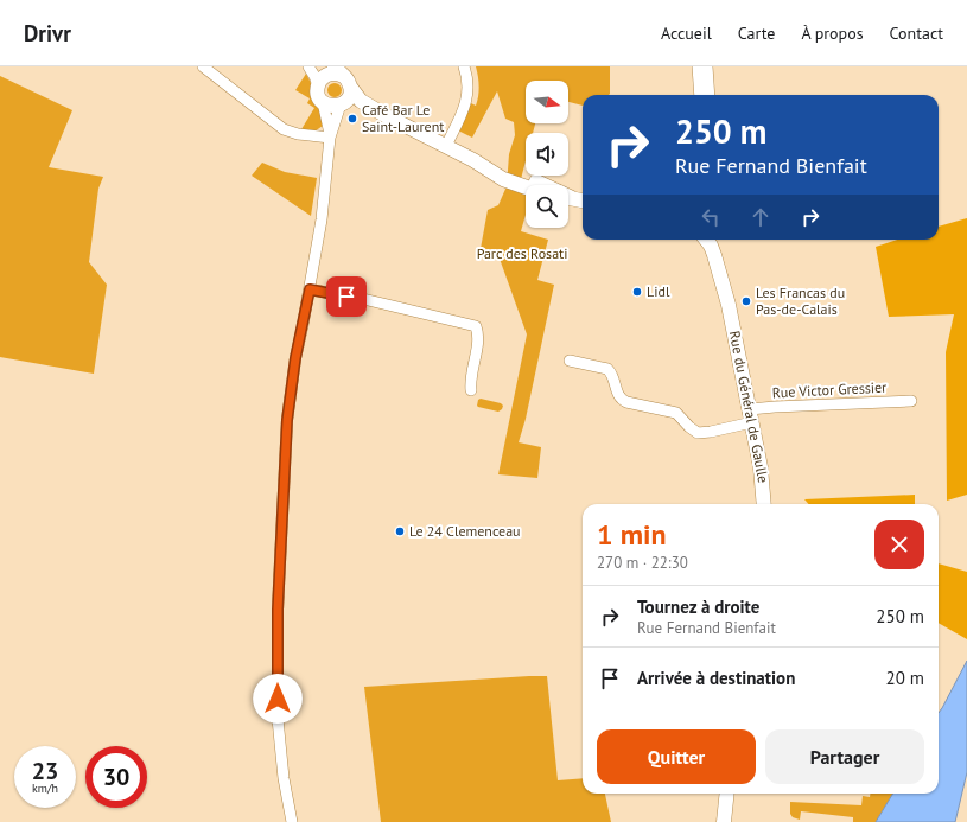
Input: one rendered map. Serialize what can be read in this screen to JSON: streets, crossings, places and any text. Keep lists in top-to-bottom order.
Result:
{
  "streets": {
    "street": ["Rue Victor Gressier", "Rue du Général de Gaulle"]
  },
  "crossings": [
    ["Rue Victor Gressier", "Rue du Général de Gaulle"]
  ],
  "parks": ["Parc des Rosati"],
  "places": [
    "Café Bar Le Saint-Laurent",
    "Lidl",
    "Les Francas du Pas-de-Calais",
    "Le 24 Clemenceau"
  ],
  "north": "right",
  "page": {
    "header": "Drivr",
    "nav": [
      "Accueil",
      "Carte",
      "À propos",
      "Contact"
    ],
    "turn": ["250 m", "Rue Fernand Bienfait"],
    "heading": ["1 min", "270 m · 22:30"],
    "list": [
      {
        "name": "Tournez à droite",
        "note": "Rue Fernand Bienfait",
        "value": "250 m"
      },
      {
        "name": "Arrivée à destination",
        "value": "20 m"
      }
    ],
    "buttons": ["Quitter", "Partager"],
    "speed": "23 km/h",
    "limit": "30"
  }
}
